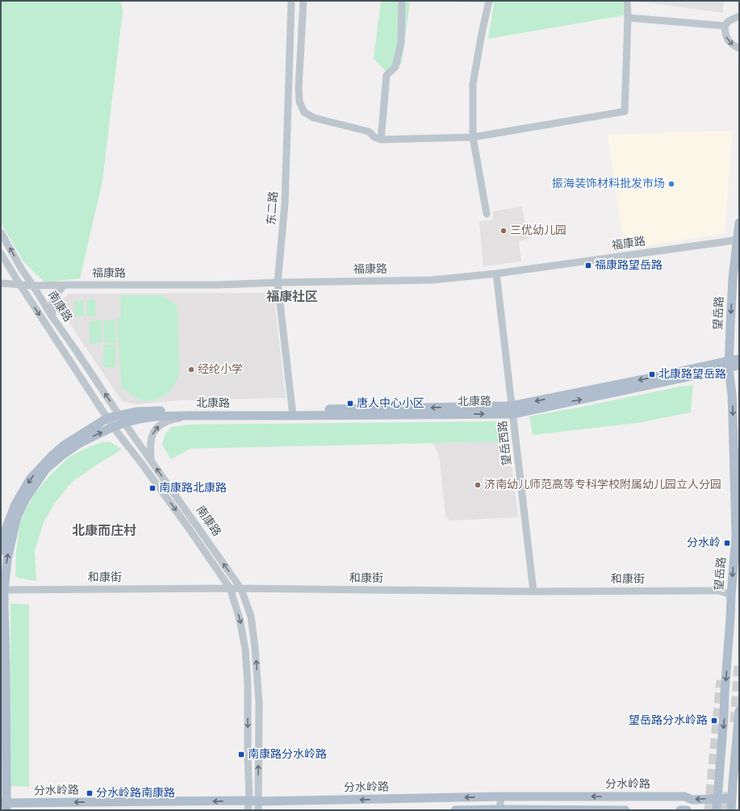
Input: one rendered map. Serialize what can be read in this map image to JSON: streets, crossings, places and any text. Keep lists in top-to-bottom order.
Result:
{
  "streets": {
    "main road": ["望岳路", "北康路", "分水岭路"],
    "street": [
      "东二路",
      "福康路",
      "南康路",
      "望岳西路",
      "和康街"
    ]
  },
  "crossings": [
    ["东二路", "福康路"],
    ["东二路", "北康路"],
    ["福康路", "南康路"],
    ["福康路", "望岳路"],
    ["福康路", "望岳西路"],
    ["南康路", "北康路"],
    ["南康路", "和康街"],
    ["南康路", "分水岭路"],
    ["望岳路", "北康路"],
    ["望岳路", "和康街"],
    ["望岳路", "分水岭路"],
    ["北康路", "望岳西路"],
    ["北康路", "和康街"],
    ["北康路", "分水岭路"],
    ["望岳西路", "和康街"]
  ],
  "one_way": ["望岳路", "分水岭路"],
  "districts": ["福康社区", "北康而庄村"],
  "places": {
    "other": [
      "振海装饰材料批发市场",
      "三优幼儿园",
      "经纶小学",
      "济南幼儿师范高等专科学校附属幼儿园立人分园"
    ],
    "transit": [
      "福康路望岳路",
      "北康路望岳路",
      "唐人中心小区",
      "南康路北康路",
      "分水岭",
      "望岳路分水岭路",
      "南康路分水岭路",
      "分水岭路南康路"
    ]
  }
}
